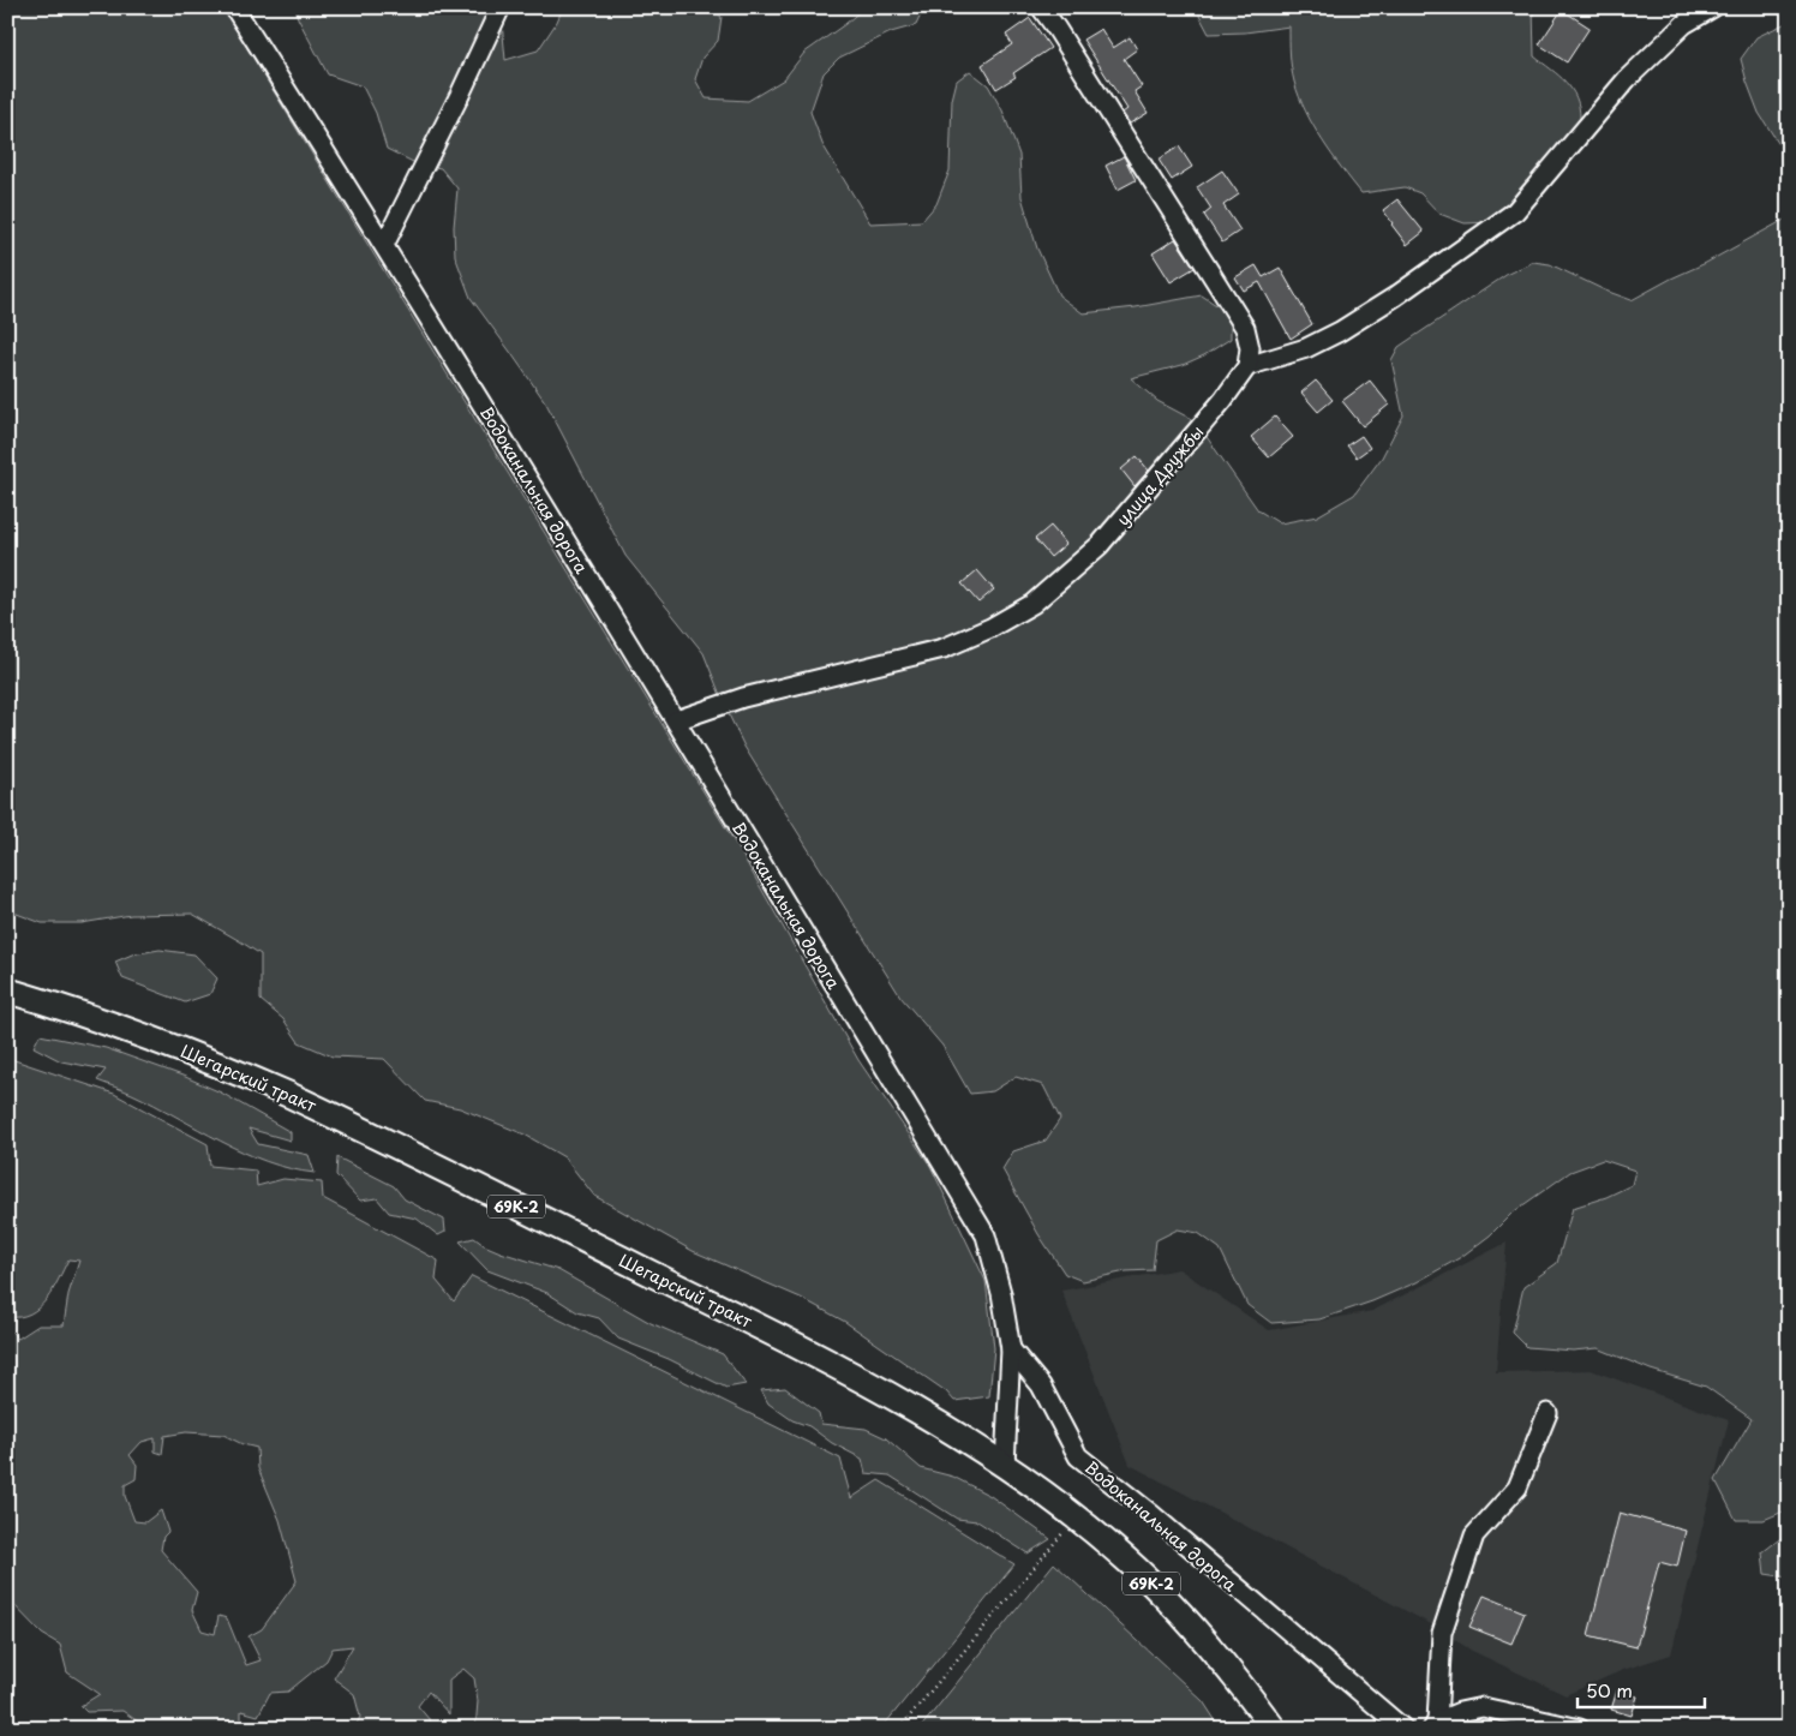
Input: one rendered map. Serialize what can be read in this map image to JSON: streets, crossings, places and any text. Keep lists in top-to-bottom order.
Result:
{
  "streets": {
    "main road": ["Шегарский тракт", "69К-2"],
    "street": ["улица Дружбы", "Водоканальная дорога"]
  },
  "crossings": [
    ["улица Дружбы", "Водоканальная дорога"]
  ],
  "scale_bar": "50 m"
}
